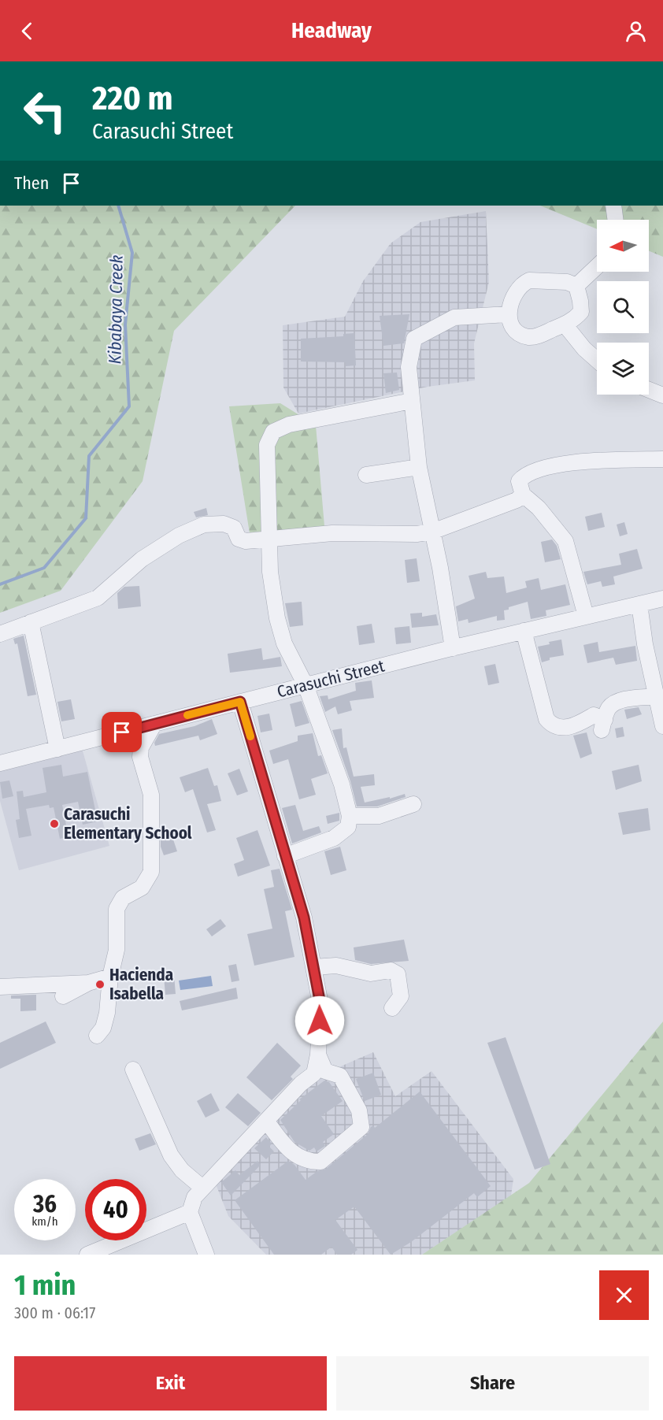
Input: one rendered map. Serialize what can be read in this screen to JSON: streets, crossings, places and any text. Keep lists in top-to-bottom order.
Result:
{
  "streets": {
    "street": ["Carasuchi Street"]
  },
  "water": ["Kibabaya Creek"],
  "places": ["Carasuchi Elementary School", "Hacienda Isabella"],
  "north": "left",
  "page": {
    "header": "Headway",
    "turn": ["220 m", "Carasuchi Street"],
    "then": "Then",
    "speed": "36 km/h",
    "limit": "40",
    "heading": ["1 min", "300 m · 06:17"],
    "buttons": ["Exit", "Share"]
  }
}
